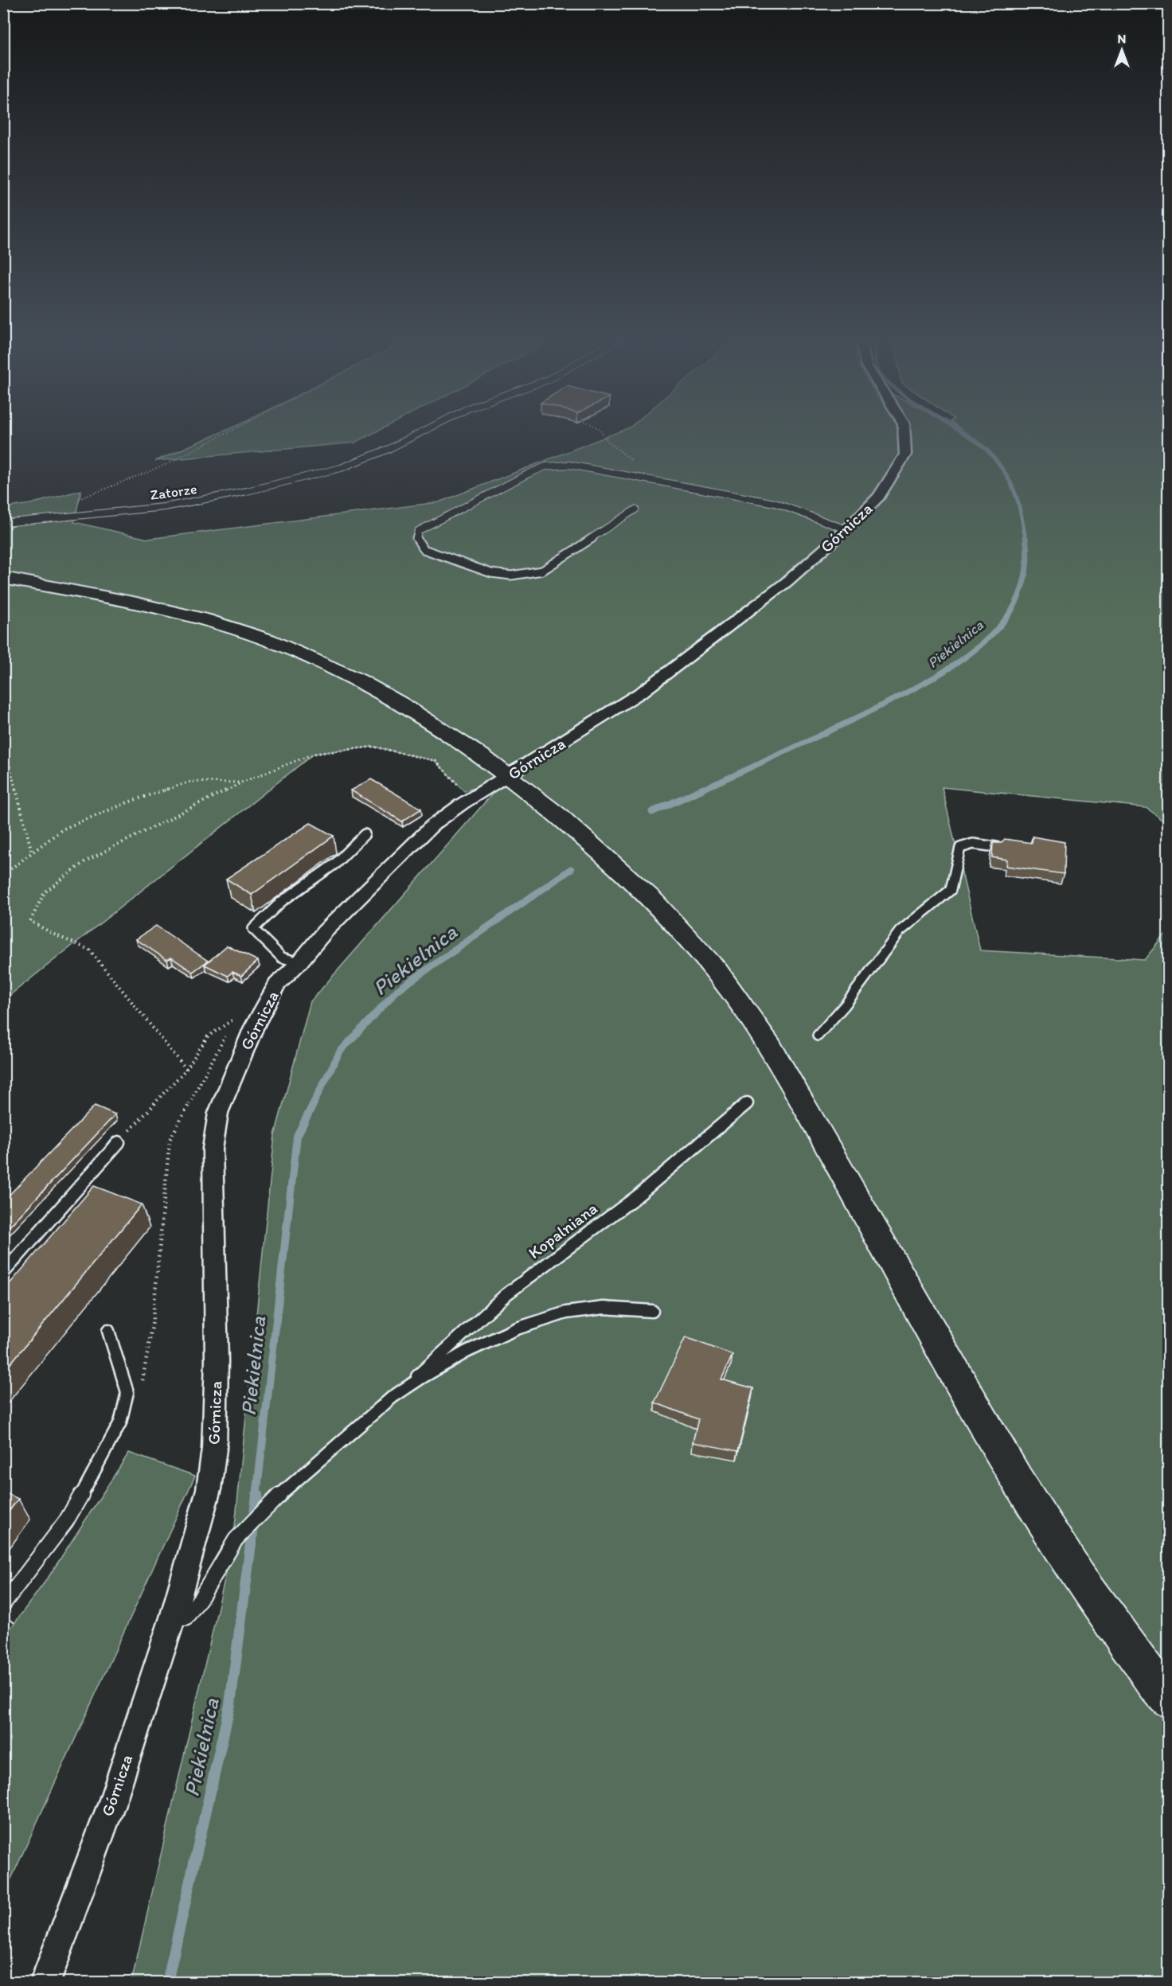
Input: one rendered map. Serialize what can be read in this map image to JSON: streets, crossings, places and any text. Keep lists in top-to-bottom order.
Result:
{
  "streets": {
    "street": ["Górnicza"],
    "lane": ["Zatorze", "Kopalniana"]
  },
  "crossings": [
    ["Górnicza", "Kopalniana"]
  ],
  "water": ["Piekielnica"],
  "north": "top"
}
